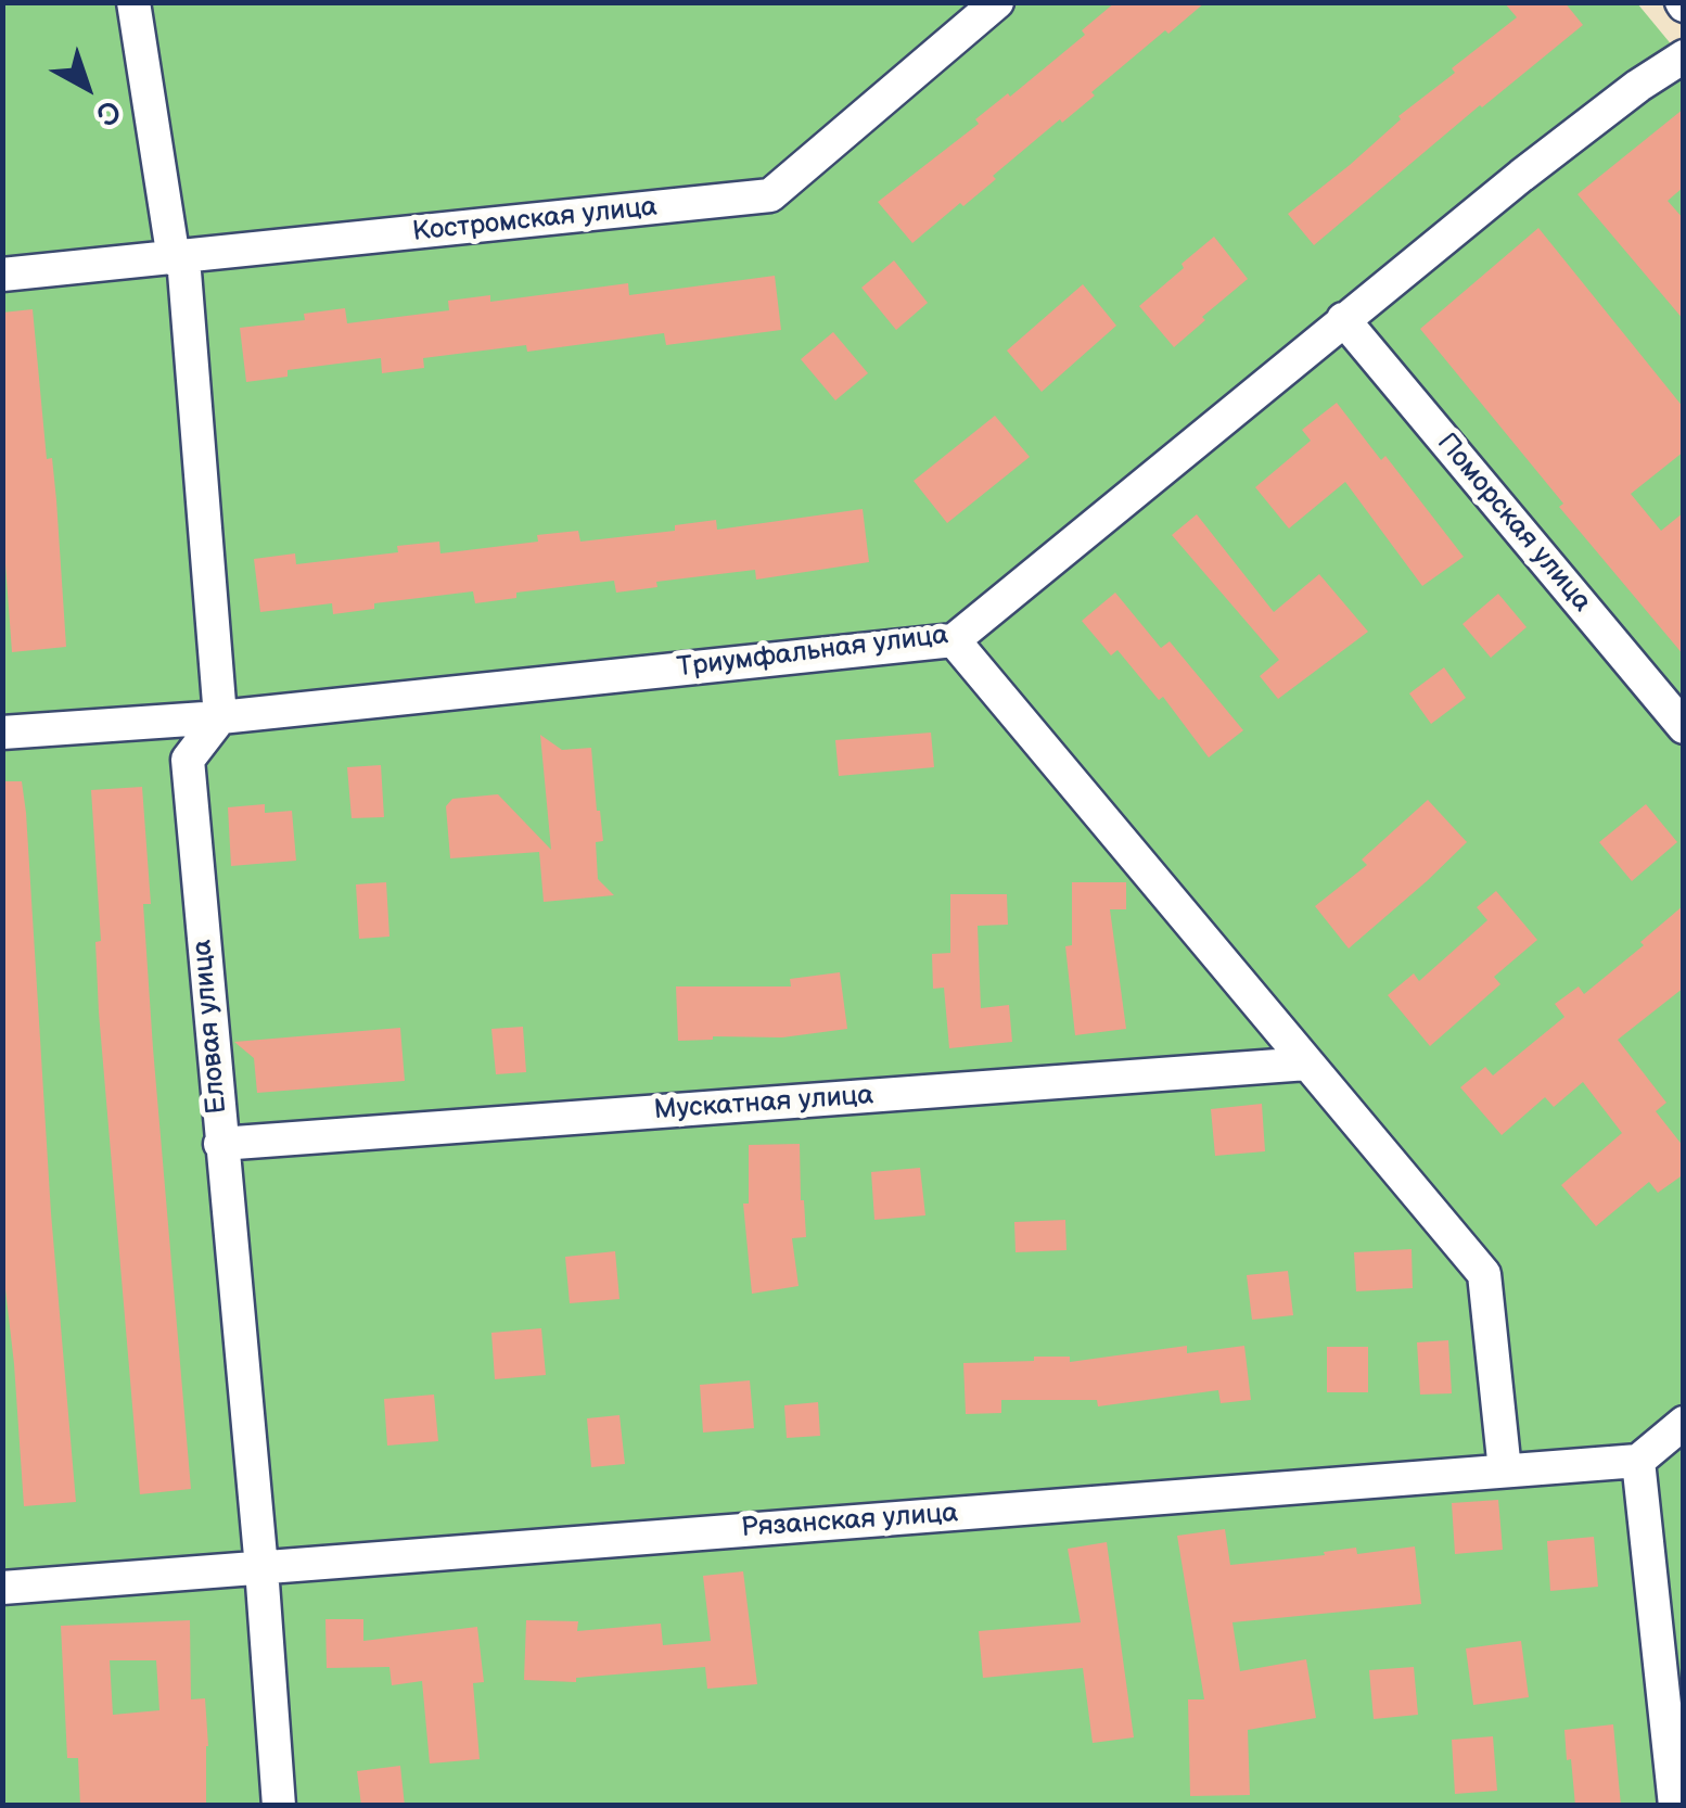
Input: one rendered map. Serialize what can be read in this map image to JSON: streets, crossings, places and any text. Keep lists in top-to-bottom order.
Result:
{
  "streets": {
    "street": [
      "Костромская улица",
      "Поморская улица",
      "Триумфальная улица",
      "Еловая улица",
      "Мускатная улица",
      "Рязанская улица"
    ]
  },
  "crossings": [
    ["Поморская улица", "Триумфальная улица"],
    ["Триумфальная улица", "Еловая улица"],
    ["Еловая улица", "Мускатная улица"],
    ["Еловая улица", "Рязанская улица"]
  ],
  "north": "bottom right"
}
